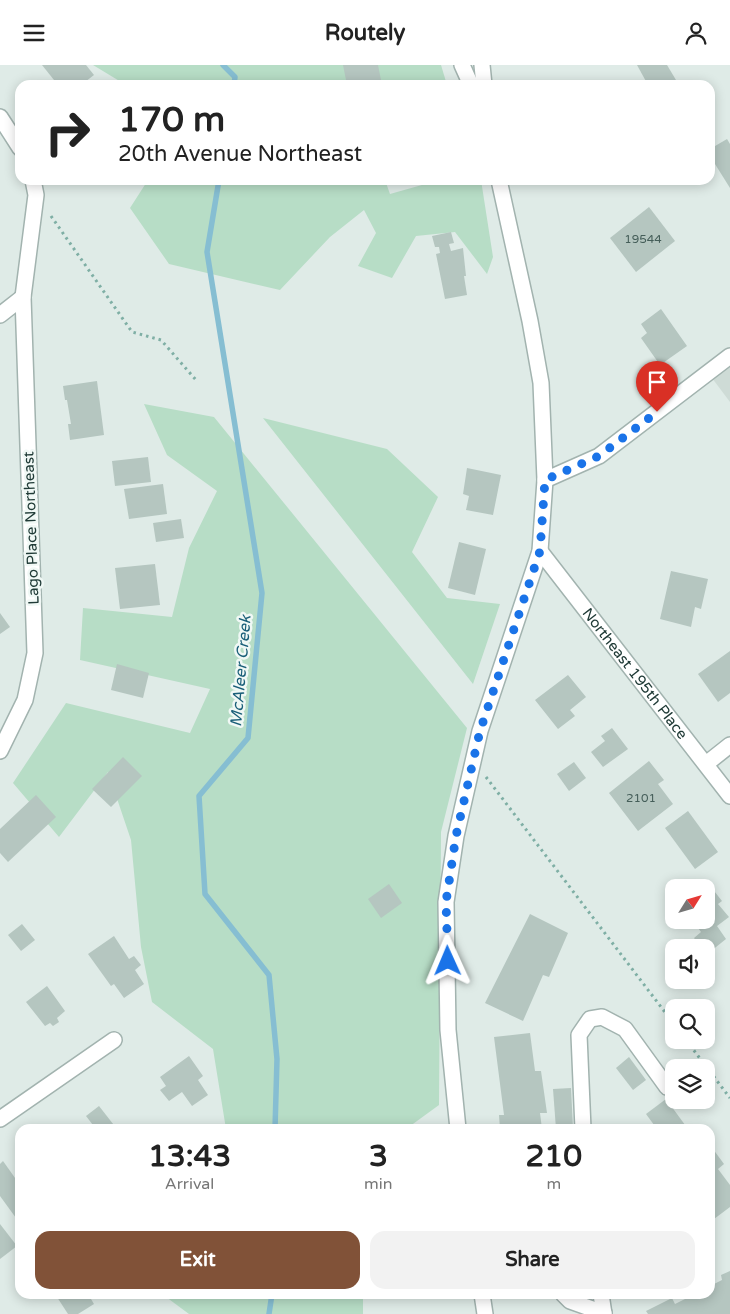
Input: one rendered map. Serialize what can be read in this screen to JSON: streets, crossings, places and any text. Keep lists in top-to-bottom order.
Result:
{
  "streets": {
    "street": ["Lago Place Northeast", "Northeast 195th Place"]
  },
  "water": ["McAleer Creek"],
  "house_numbers": ["19544", "2101"],
  "north": "top right",
  "page": {
    "header": "Routely",
    "turn": ["170 m", "20th Avenue Northeast"],
    "eta": [
      "13:43",
      "Arrival",
      "3",
      "min",
      "210",
      "m"
    ],
    "buttons": ["Exit", "Share"]
  }
}
